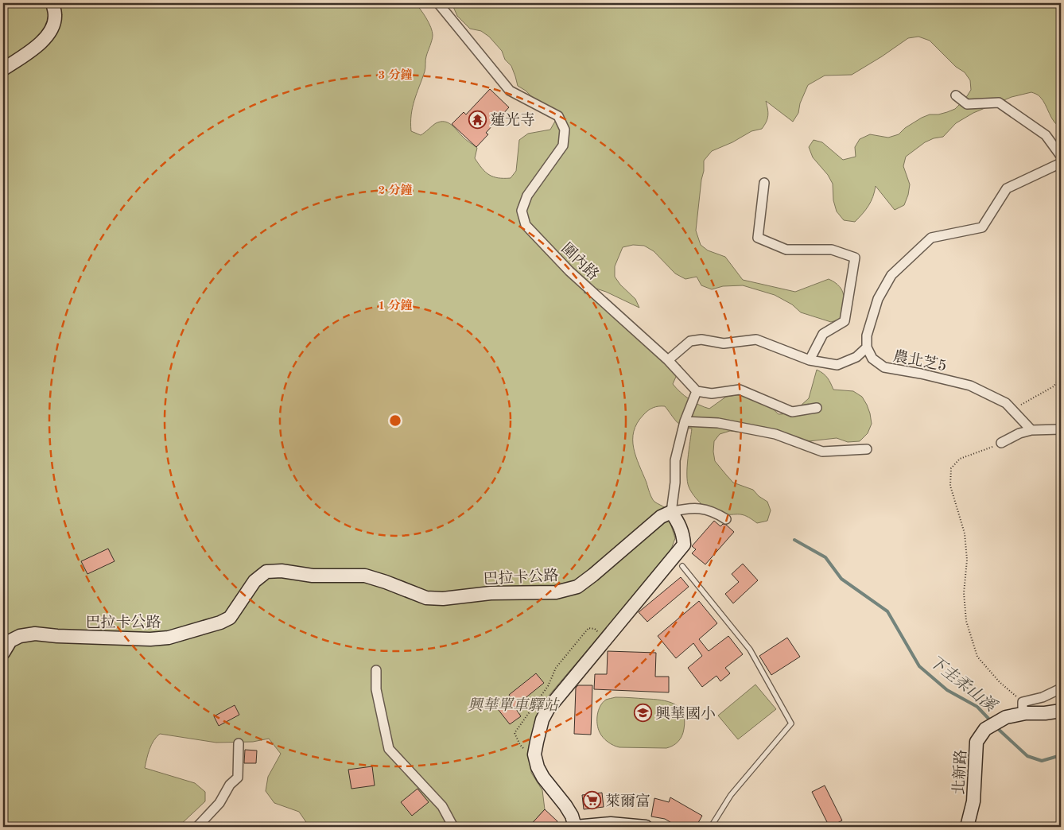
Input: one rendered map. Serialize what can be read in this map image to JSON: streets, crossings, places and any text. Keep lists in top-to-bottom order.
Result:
{
  "streets": {
    "main road": ["巴拉卡公路", "北新路"],
    "street": ["圍內路", "農北芝5"]
  },
  "water": ["下圭柔山溪"],
  "parks": ["興華單車驛站"],
  "places": {
    "temple": ["蓮光寺"],
    "school or university": ["興華國小"],
    "supermarket": ["萊爾富"]
  },
  "rings": ["3 分鐘", "2 分鐘", "1 分鐘"]
}
